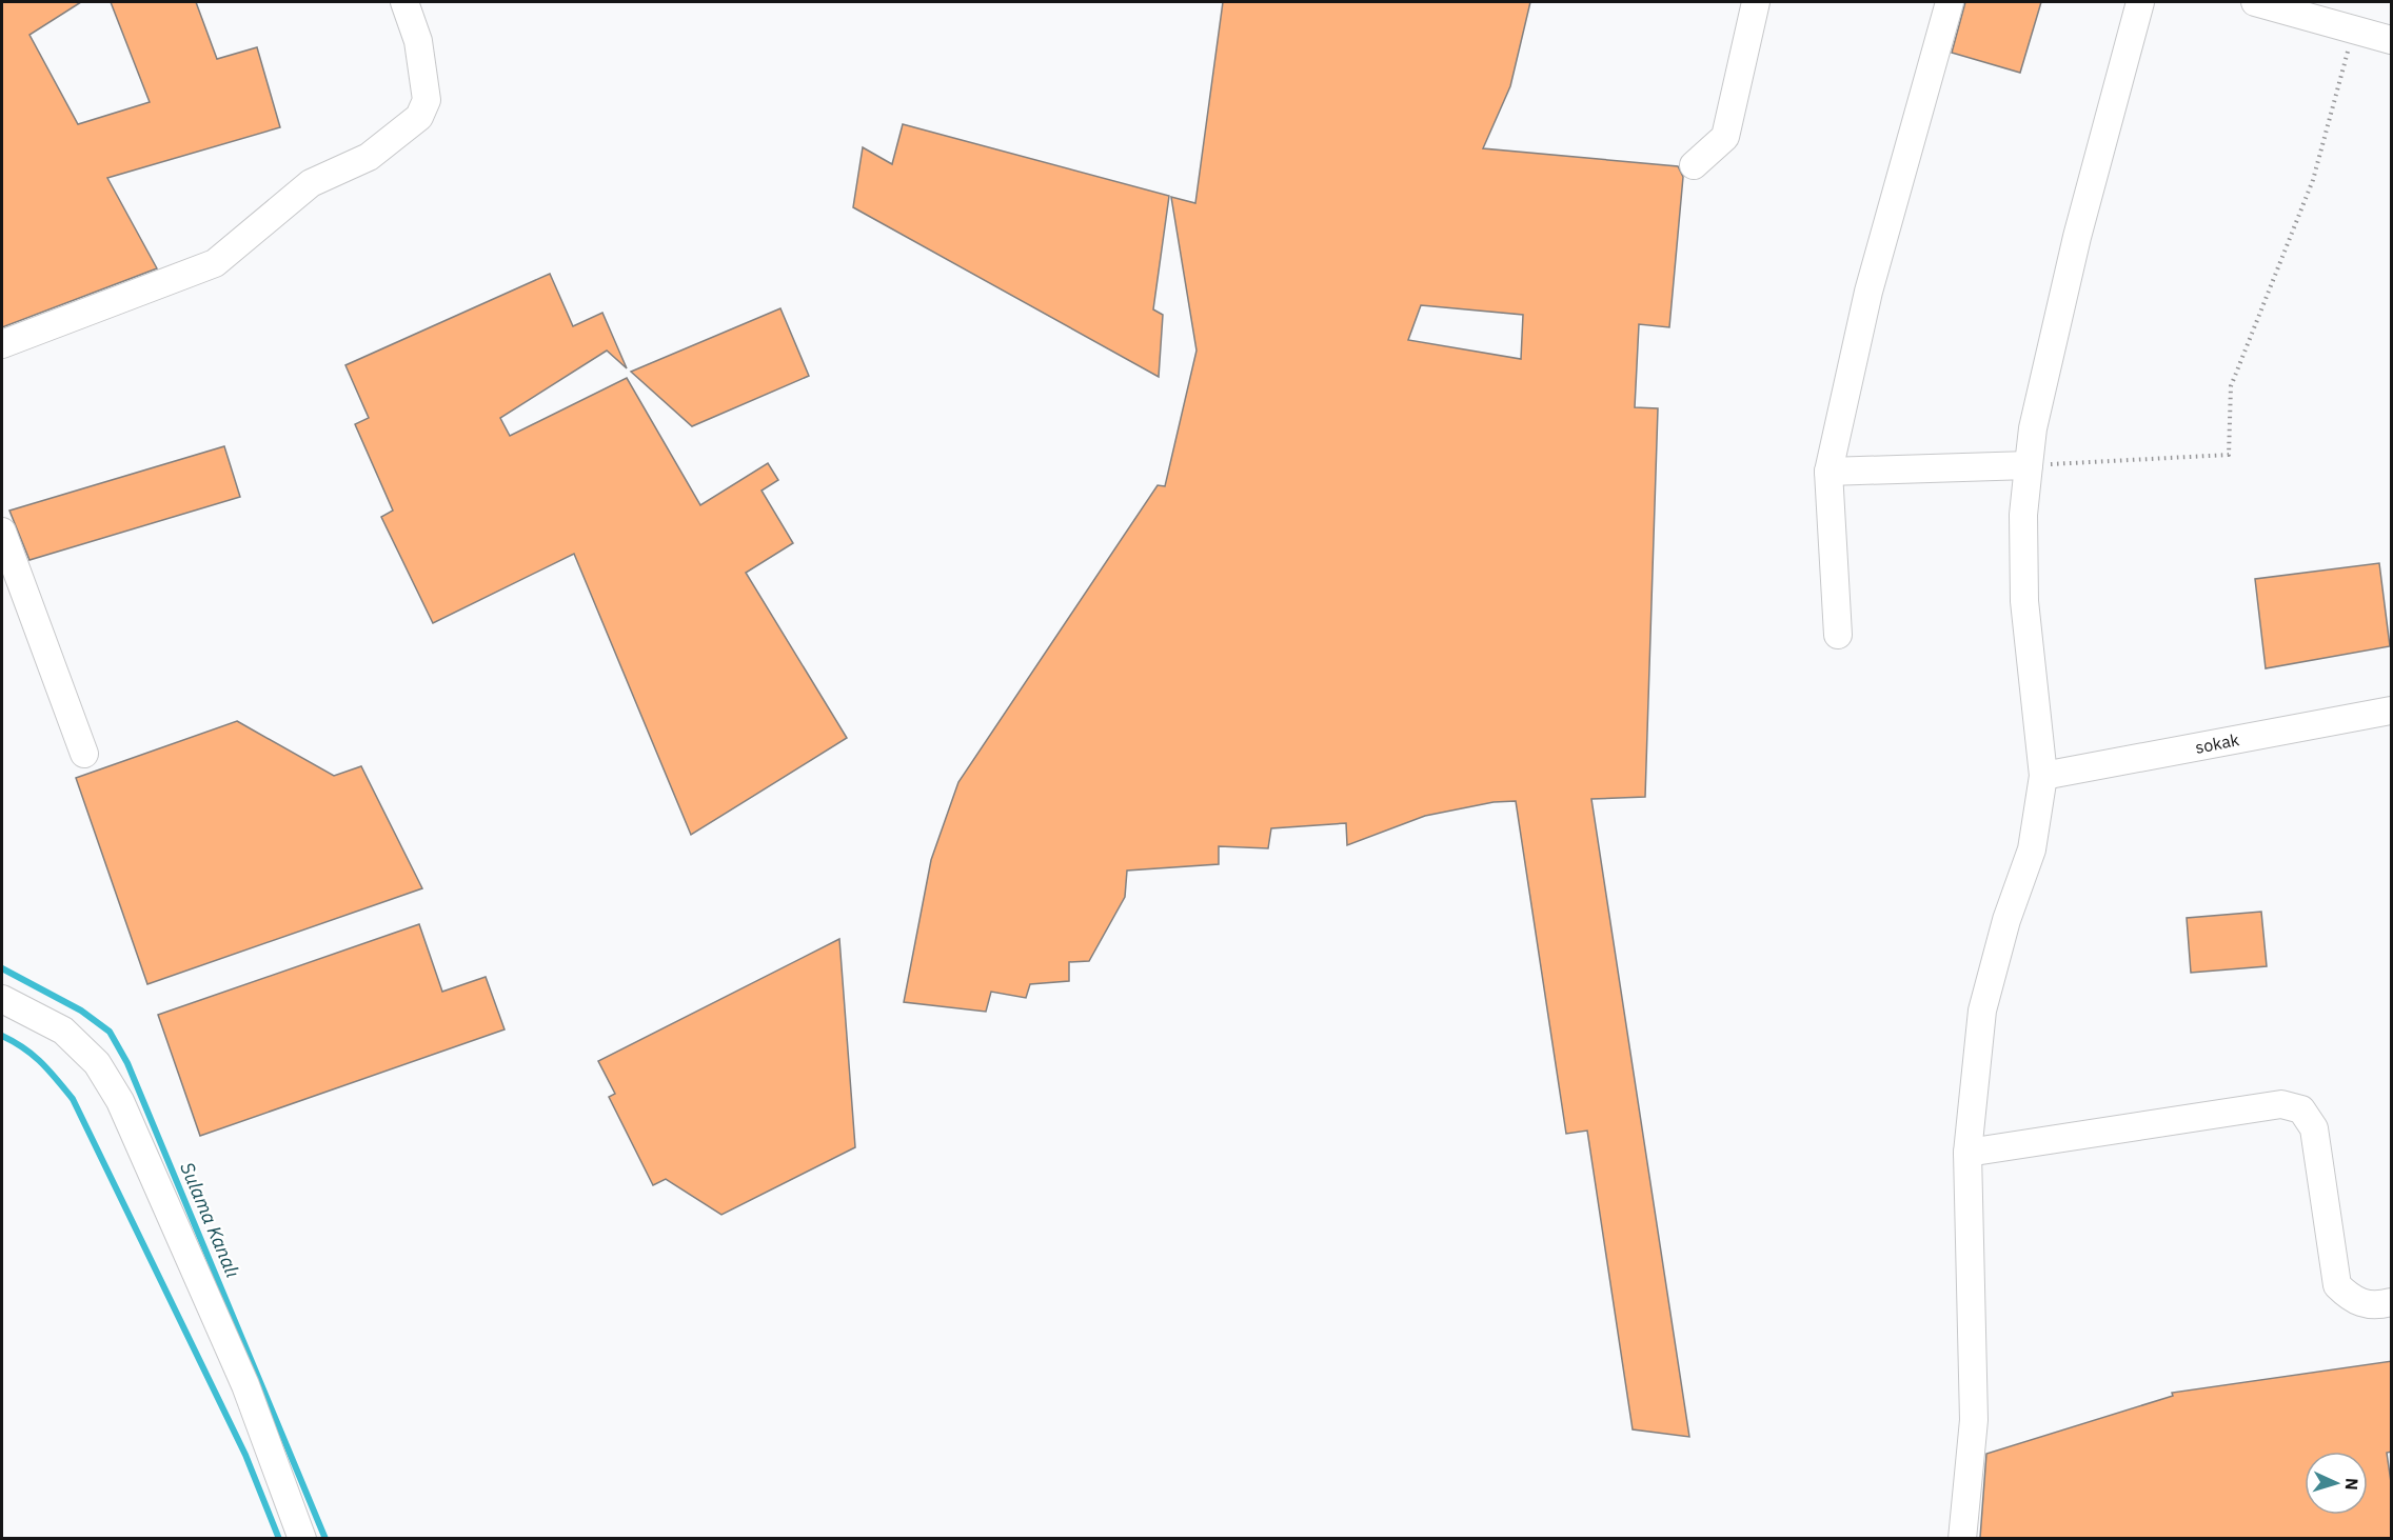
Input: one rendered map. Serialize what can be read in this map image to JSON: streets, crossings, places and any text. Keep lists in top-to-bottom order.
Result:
{
  "streets": {
    "street": ["sokak"]
  },
  "water": ["Sulama Kanalı"],
  "north": "right"
}
